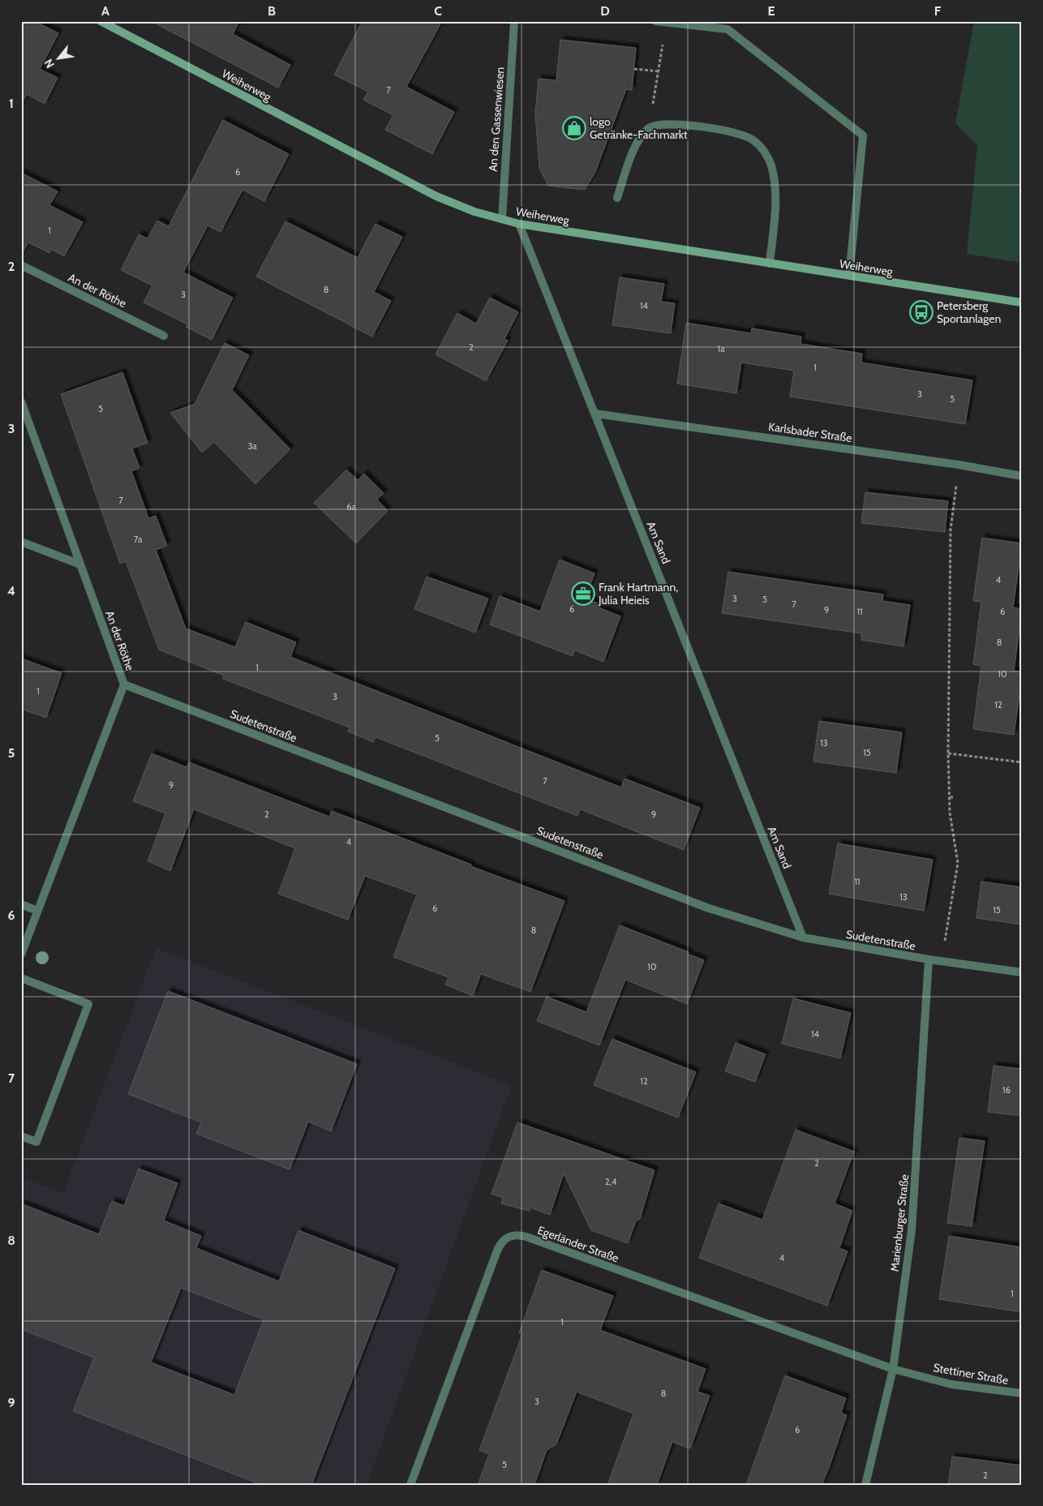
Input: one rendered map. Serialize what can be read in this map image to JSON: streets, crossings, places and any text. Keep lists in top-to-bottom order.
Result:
{
  "streets": {
    "main road": ["Weiherweg"],
    "street": [
      "An den Gassenwiesen",
      "An der Röthe",
      "Karlsbader Straße",
      "Am Sand",
      "Sudetenstraße",
      "Marienburger Straße",
      "Egerländer Straße",
      "Stettiner Straße"
    ]
  },
  "crossings": [
    ["Weiherweg", "An den Gassenwiesen"],
    ["Weiherweg", "Am Sand"],
    ["An der Röthe", "Sudetenstraße"],
    ["Karlsbader Straße", "Am Sand"],
    ["Am Sand", "Sudetenstraße"],
    ["Sudetenstraße", "Marienburger Straße"],
    ["Marienburger Straße", "Egerländer Straße"],
    ["Marienburger Straße", "Stettiner Straße"],
    ["Egerländer Straße", "Stettiner Straße"]
  ],
  "places": {
    "shop": ["logo Getränke-Fachmarkt"],
    "bus stop": ["Petersberg Sportanlagen"],
    "office": ["Frank Hartmann, Julia Heieis"]
  },
  "house_numbers": [
    "7",
    "6",
    "1",
    "8",
    "3",
    "14",
    "2",
    "1a",
    "1",
    "3",
    "5",
    "5",
    "3a",
    "7",
    "6a",
    "7a",
    "4",
    "3",
    "5",
    "7",
    "6",
    "9",
    "11",
    "6",
    "8",
    "1",
    "10",
    "1",
    "3",
    "12",
    "5",
    "13",
    "15",
    "7",
    "9",
    "2",
    "9",
    "4",
    "11",
    "13",
    "6",
    "15",
    "8",
    "10",
    "14",
    "12",
    "16",
    "2",
    "2,4",
    "4",
    "1",
    "1",
    "8",
    "3",
    "6",
    "5",
    "2"
  ],
  "north": "bottom left",
  "grid": {
    "columns": [
      "A",
      "B",
      "C",
      "D",
      "E",
      "F"
    ],
    "rows": [
      "1",
      "2",
      "3",
      "4",
      "5",
      "6",
      "7",
      "8",
      "9"
    ]
  }
}
